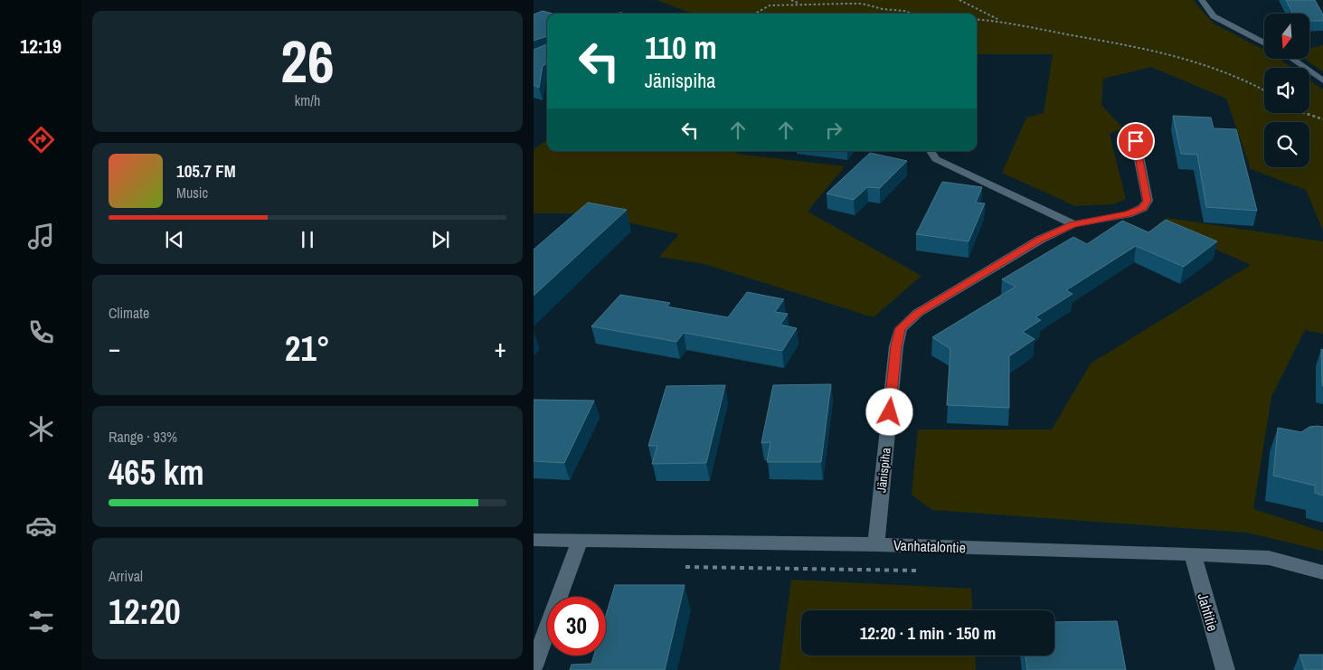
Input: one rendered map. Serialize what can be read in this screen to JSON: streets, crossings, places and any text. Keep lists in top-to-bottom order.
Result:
{
  "streets": {
    "street": ["Jänispiha", "Vanhatalontie", "Jahtitie"]
  },
  "crossings": [
    ["Jänispiha", "Vanhatalontie"],
    ["Vanhatalontie", "Jahtitie"]
  ],
  "north": "bottom",
  "page": {
    "tabs": "12:19",
    "tile": [
      ["26", "km/h"],
      "Climate",
      ["Range · 93%", "465 km"],
      ["Arrival", "12:20"]
    ],
    "turn": ["110 m", "Jänispiha"],
    "song": ["105.7 FM", "Music"],
    "heat": ["−", "21°", "+"],
    "limit": "30",
    "trip": "12:20 · 1 min · 150 m"
  }
}
